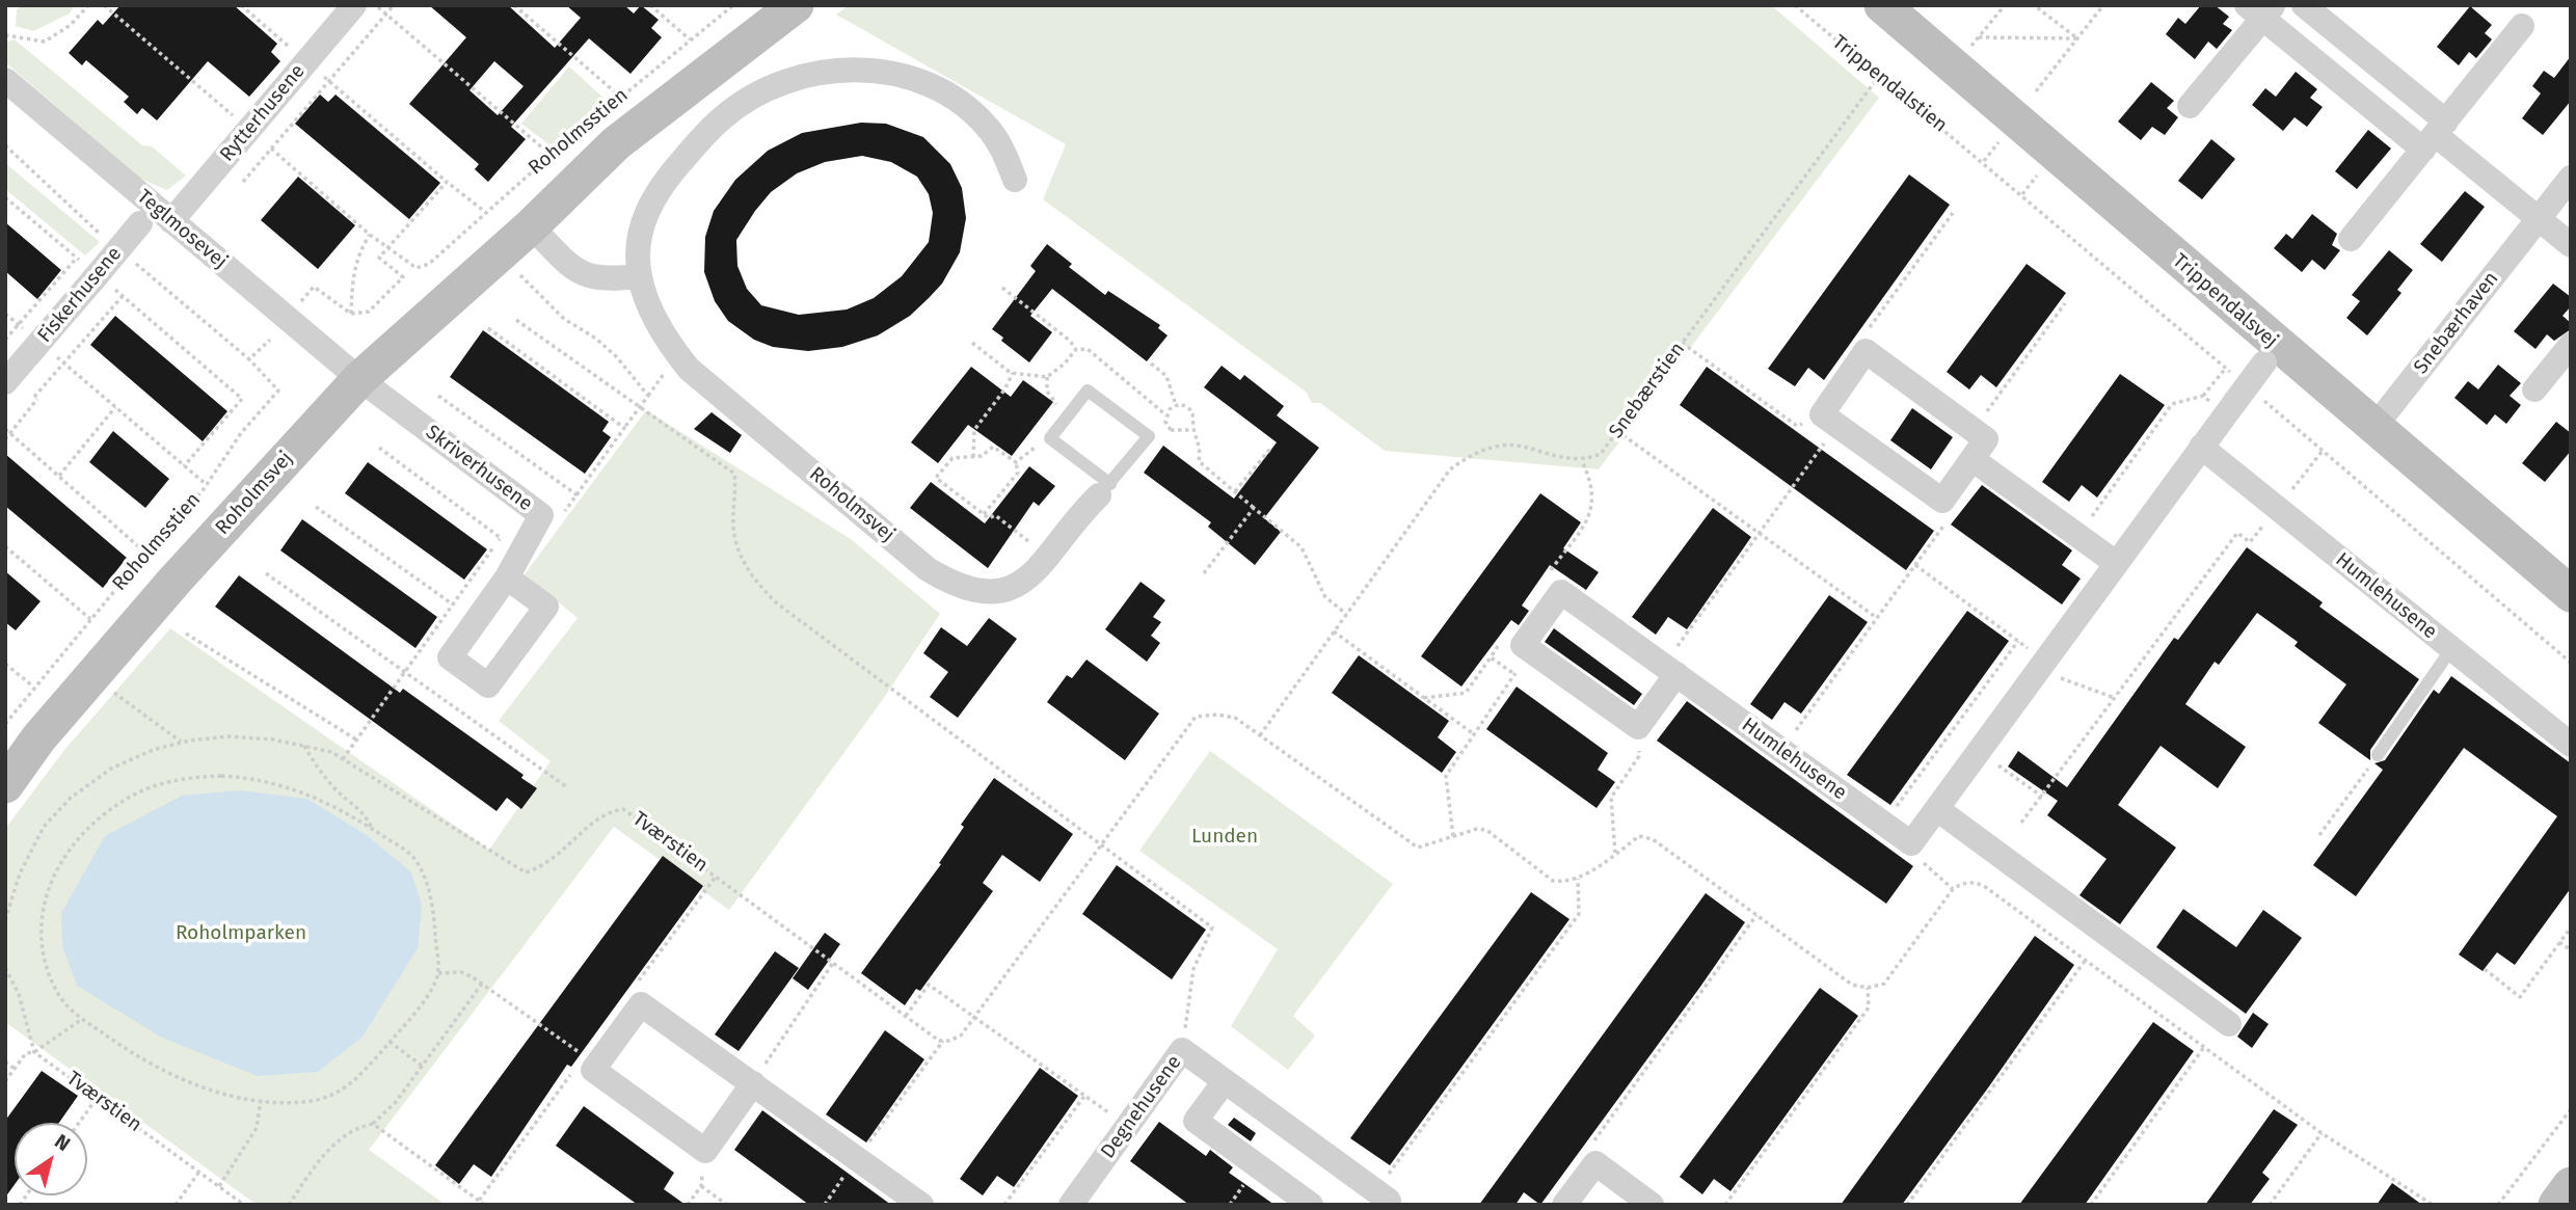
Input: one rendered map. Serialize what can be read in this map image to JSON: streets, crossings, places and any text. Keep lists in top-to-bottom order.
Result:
{
  "streets": {
    "street": [
      "Rytterhusene",
      "Teglmosevej",
      "Fiskerhusene",
      "Trippendalsvej",
      "Snebærhaven",
      "Skriverhusene",
      "Roholmsvej",
      "Humlehusene",
      "Degnehusene"
    ],
    "path": [
      "Trippendalstien",
      "Roholmsstien",
      "Snebærstien",
      "Tværstien"
    ]
  },
  "crossings": [
    ["Trippendalstien", "Snebærstien"],
    ["Rytterhusene", "Teglmosevej"],
    ["Rytterhusene", "Fiskerhusene"],
    ["Teglmosevej", "Fiskerhusene"],
    ["Teglmosevej", "Skriverhusene"],
    ["Teglmosevej", "Roholmsvej"],
    ["Trippendalsvej", "Snebærhaven"],
    ["Skriverhusene", "Roholmsvej"]
  ],
  "parks": ["Lunden", "Roholmparken"],
  "north": "top right"
}
